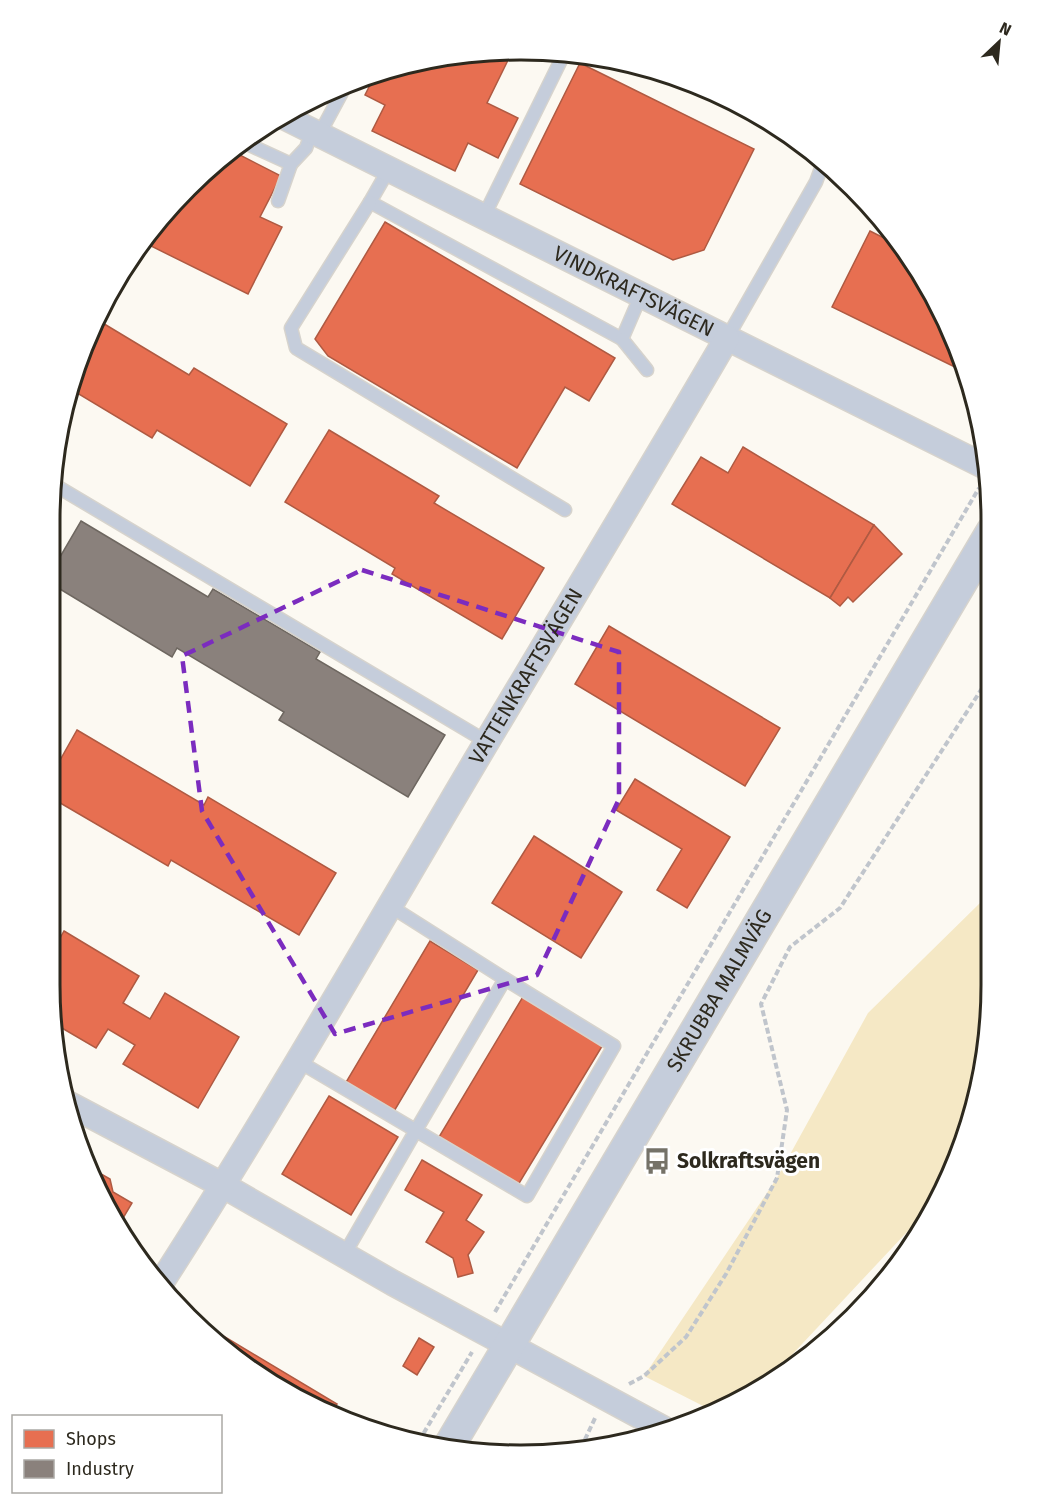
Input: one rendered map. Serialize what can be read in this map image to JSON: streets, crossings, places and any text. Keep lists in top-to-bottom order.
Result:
{
  "streets": {
    "street": ["VINDKRAFTSVÄGEN", "VATTENKRAFTSVÄGEN", "SKRUBBA MALMVÄG"]
  },
  "crossings": [
    ["VINDKRAFTSVÄGEN", "VATTENKRAFTSVÄGEN"]
  ],
  "places": {
    "bus stop": ["Solkraftsvägen"]
  },
  "legend": ["Shops", "Industry"],
  "north": "top right"
}
